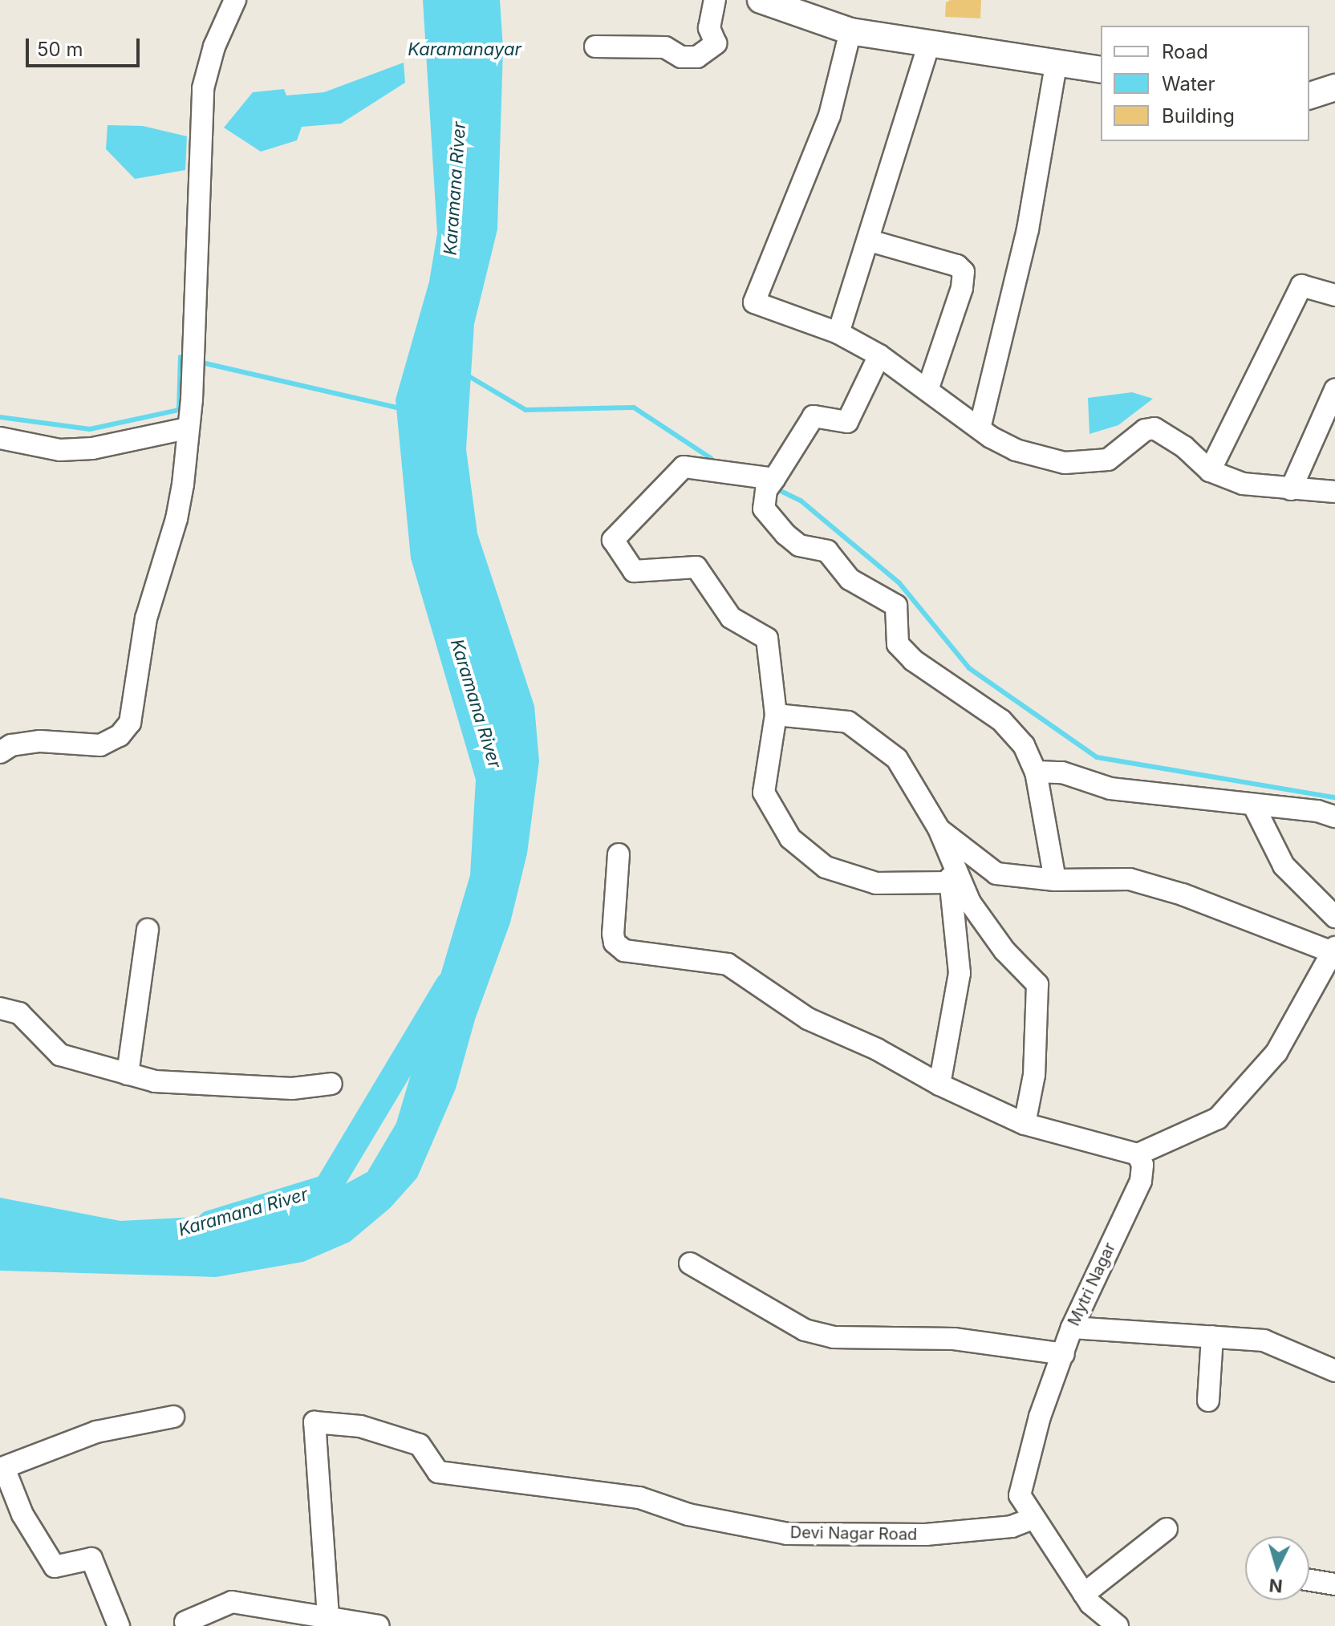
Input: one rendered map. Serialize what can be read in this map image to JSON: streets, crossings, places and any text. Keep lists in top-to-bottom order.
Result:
{
  "streets": {
    "street": ["Mytri Nagar", "Devi Nagar Road"]
  },
  "crossings": [
    ["Mytri Nagar", "Devi Nagar Road"]
  ],
  "water": ["Karamanayar", "Karamana River"],
  "legend": ["Road", "Water", "Building"],
  "scale_bar": "50 m",
  "north": "bottom"
}
